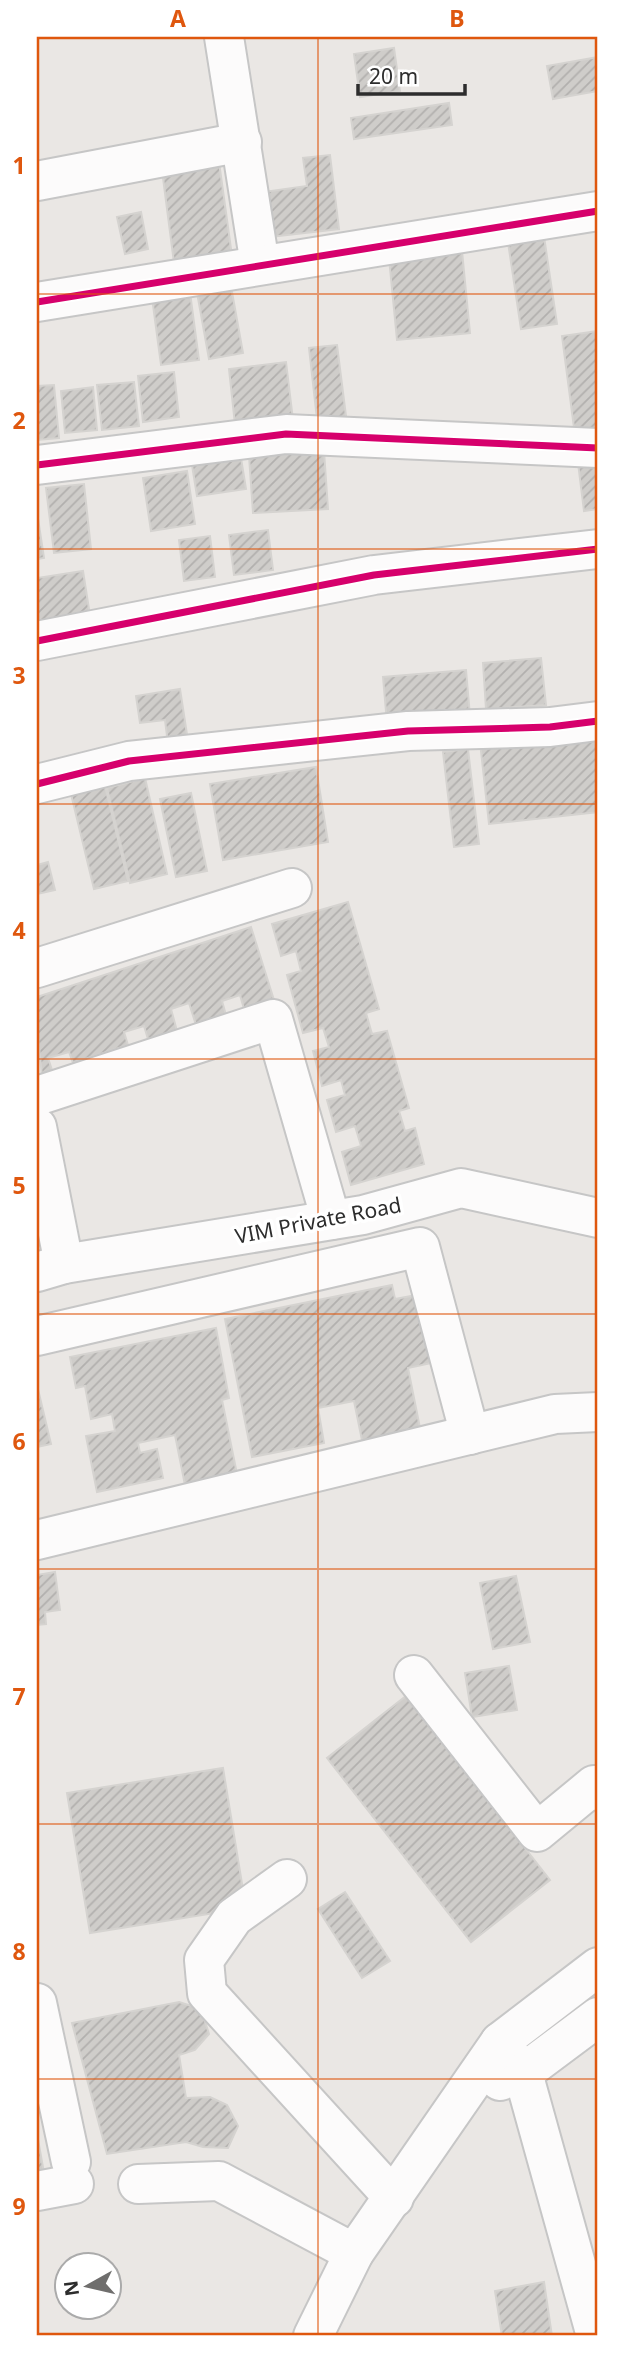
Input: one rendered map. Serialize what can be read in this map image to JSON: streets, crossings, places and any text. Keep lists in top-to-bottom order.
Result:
{
  "streets": {
    "street": ["VIM Private Road"]
  },
  "scale_bar": "20 m",
  "north": "left",
  "grid": {
    "columns": ["A", "B"],
    "rows": [
      "1",
      "2",
      "3",
      "4",
      "5",
      "6",
      "7",
      "8",
      "9"
    ]
  }
}
